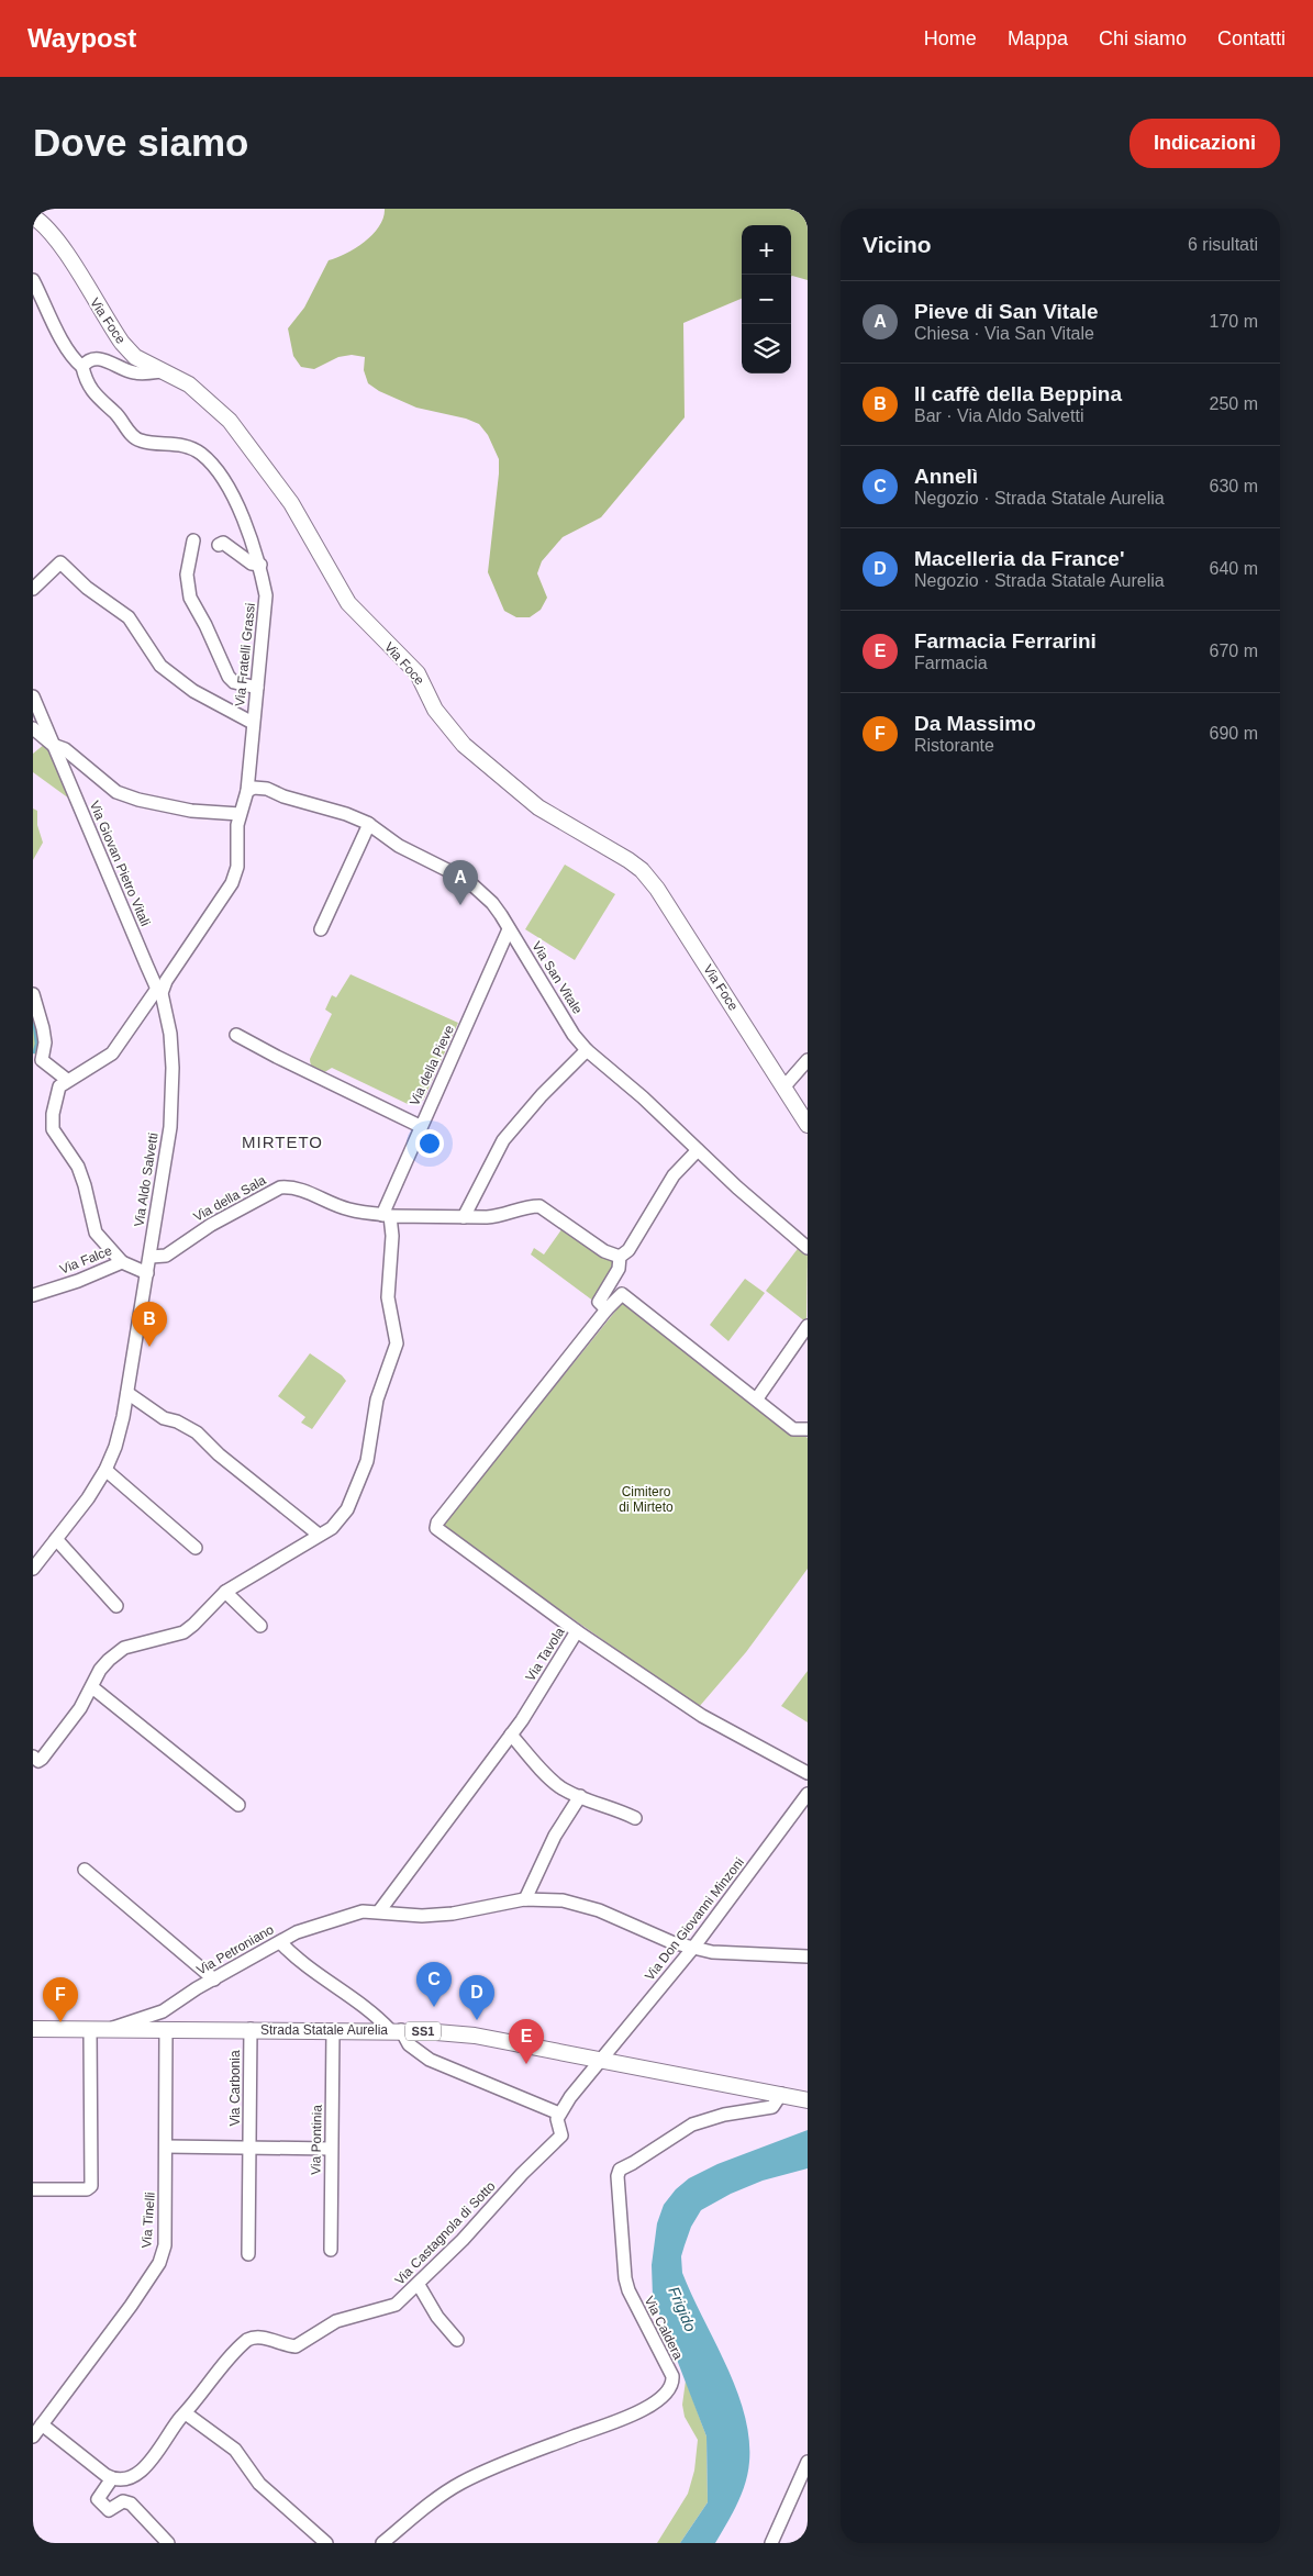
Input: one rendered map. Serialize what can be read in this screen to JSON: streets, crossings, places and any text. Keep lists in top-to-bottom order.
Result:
{
  "streets": {
    "main road": ["Via Foce", "Strada Statale Aurelia", "SS1"],
    "street": [
      "Via Fratelli Grassi",
      "Via Giovan Pietro Vitali",
      "Via San Vitale",
      "Via della Pieve",
      "Via Aldo Salvetti",
      "Via della Sala",
      "Via Falce",
      "Via Tavola",
      "Via Don Giovanni Minzoni",
      "Via Petroniano",
      "Via Carbonia",
      "Via Pontinia",
      "Via Tinelli",
      "Via Castagnola di Sotto",
      "Via Caldera"
    ]
  },
  "crossings": [
    ["Via Fratelli Grassi", "Via San Vitale"],
    ["Via Giovan Pietro Vitali", "Via Aldo Salvetti"],
    ["Via San Vitale", "Via della Pieve"],
    ["Via della Pieve", "Via della Sala"],
    ["Via Aldo Salvetti", "Via della Sala"],
    ["Via Aldo Salvetti", "Via Falce"],
    ["Via Tavola", "Via Petroniano"],
    ["Via Don Giovanni Minzoni", "Via Petroniano"],
    ["Via Don Giovanni Minzoni", "Strada Statale Aurelia"],
    ["Via Petroniano", "Strada Statale Aurelia"],
    ["Strada Statale Aurelia", "Via Carbonia"],
    ["Strada Statale Aurelia", "Via Pontinia"],
    ["Strada Statale Aurelia", "Via Tinelli"],
    ["Strada Statale Aurelia", "Via Caldera"]
  ],
  "districts": ["MIRTETO"],
  "water": ["Frigido"],
  "parks": ["Cimitero di Mirteto"],
  "page": {
    "header": "Waypost",
    "nav": [
      "Home",
      "Mappa",
      "Chi siamo",
      "Contatti"
    ],
    "buttons": "Indicazioni",
    "title": "Dove siamo",
    "heading": ["Vicino", "6 risultati"],
    "map_buttons": ["+", "−"],
    "list": [
      {
        "mark": "A",
        "name": "Pieve di San Vitale",
        "note": "Chiesa · Via San Vitale",
        "value": "170 m"
      },
      {
        "mark": "B",
        "name": "Il caffè della Beppina",
        "note": "Bar · Via Aldo Salvetti",
        "value": "250 m"
      },
      {
        "mark": "C",
        "name": "Annelì",
        "note": "Negozio · Strada Statale Aurelia",
        "value": "630 m"
      },
      {
        "mark": "D",
        "name": "Macelleria da France'",
        "note": "Negozio · Strada Statale Aurelia",
        "value": "640 m"
      },
      {
        "mark": "E",
        "name": "Farmacia Ferrarini",
        "note": "Farmacia",
        "value": "670 m"
      },
      {
        "mark": "F",
        "name": "Da Massimo",
        "note": "Ristorante",
        "value": "690 m"
      }
    ],
    "pins": [
      "A",
      "B",
      "C",
      "D",
      "F",
      "E"
    ]
  }
}
